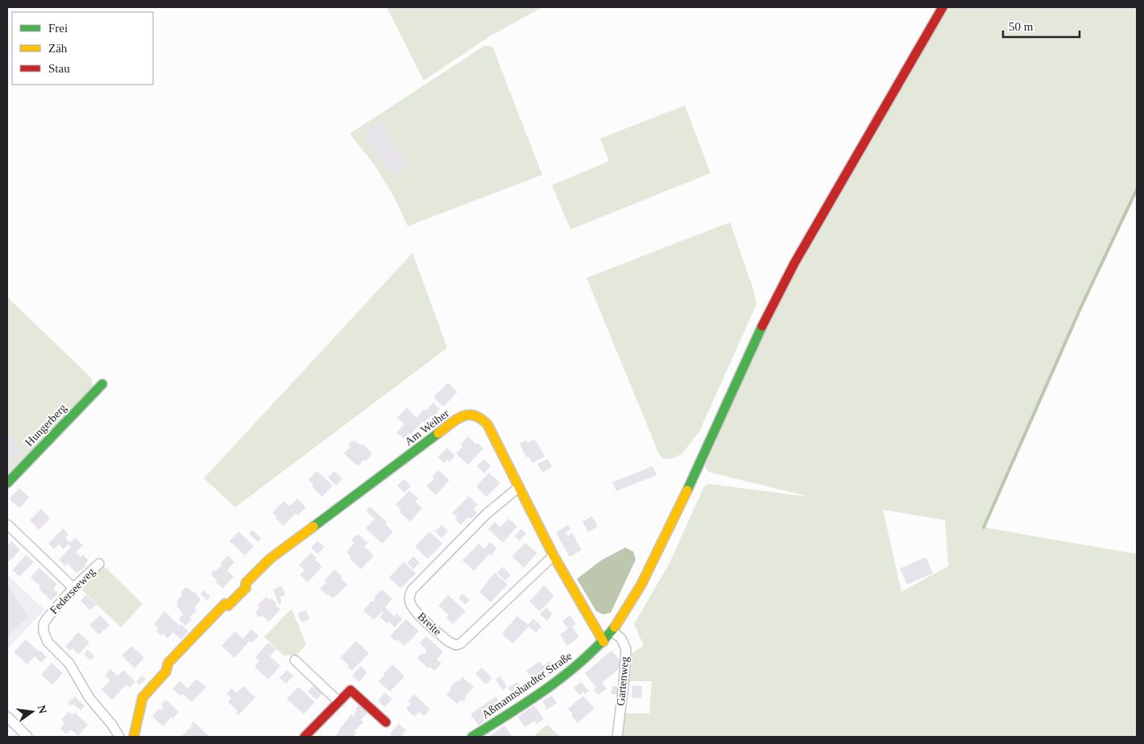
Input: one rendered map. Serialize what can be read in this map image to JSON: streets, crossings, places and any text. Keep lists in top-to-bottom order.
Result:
{
  "streets": {
    "street": [
      "Hungerberg",
      "Am Weiher",
      "Federseeweg",
      "Breite",
      "Gartenweg",
      "Aßmannshardter Straße"
    ]
  },
  "crossings": [
    ["Am Weiher", "Breite"],
    ["Am Weiher", "Aßmannshardter Straße"],
    ["Gartenweg", "Aßmannshardter Straße"]
  ],
  "legend": ["Frei", "Zäh", "Stau"],
  "scale_bar": "50 m",
  "north": "right"
}
